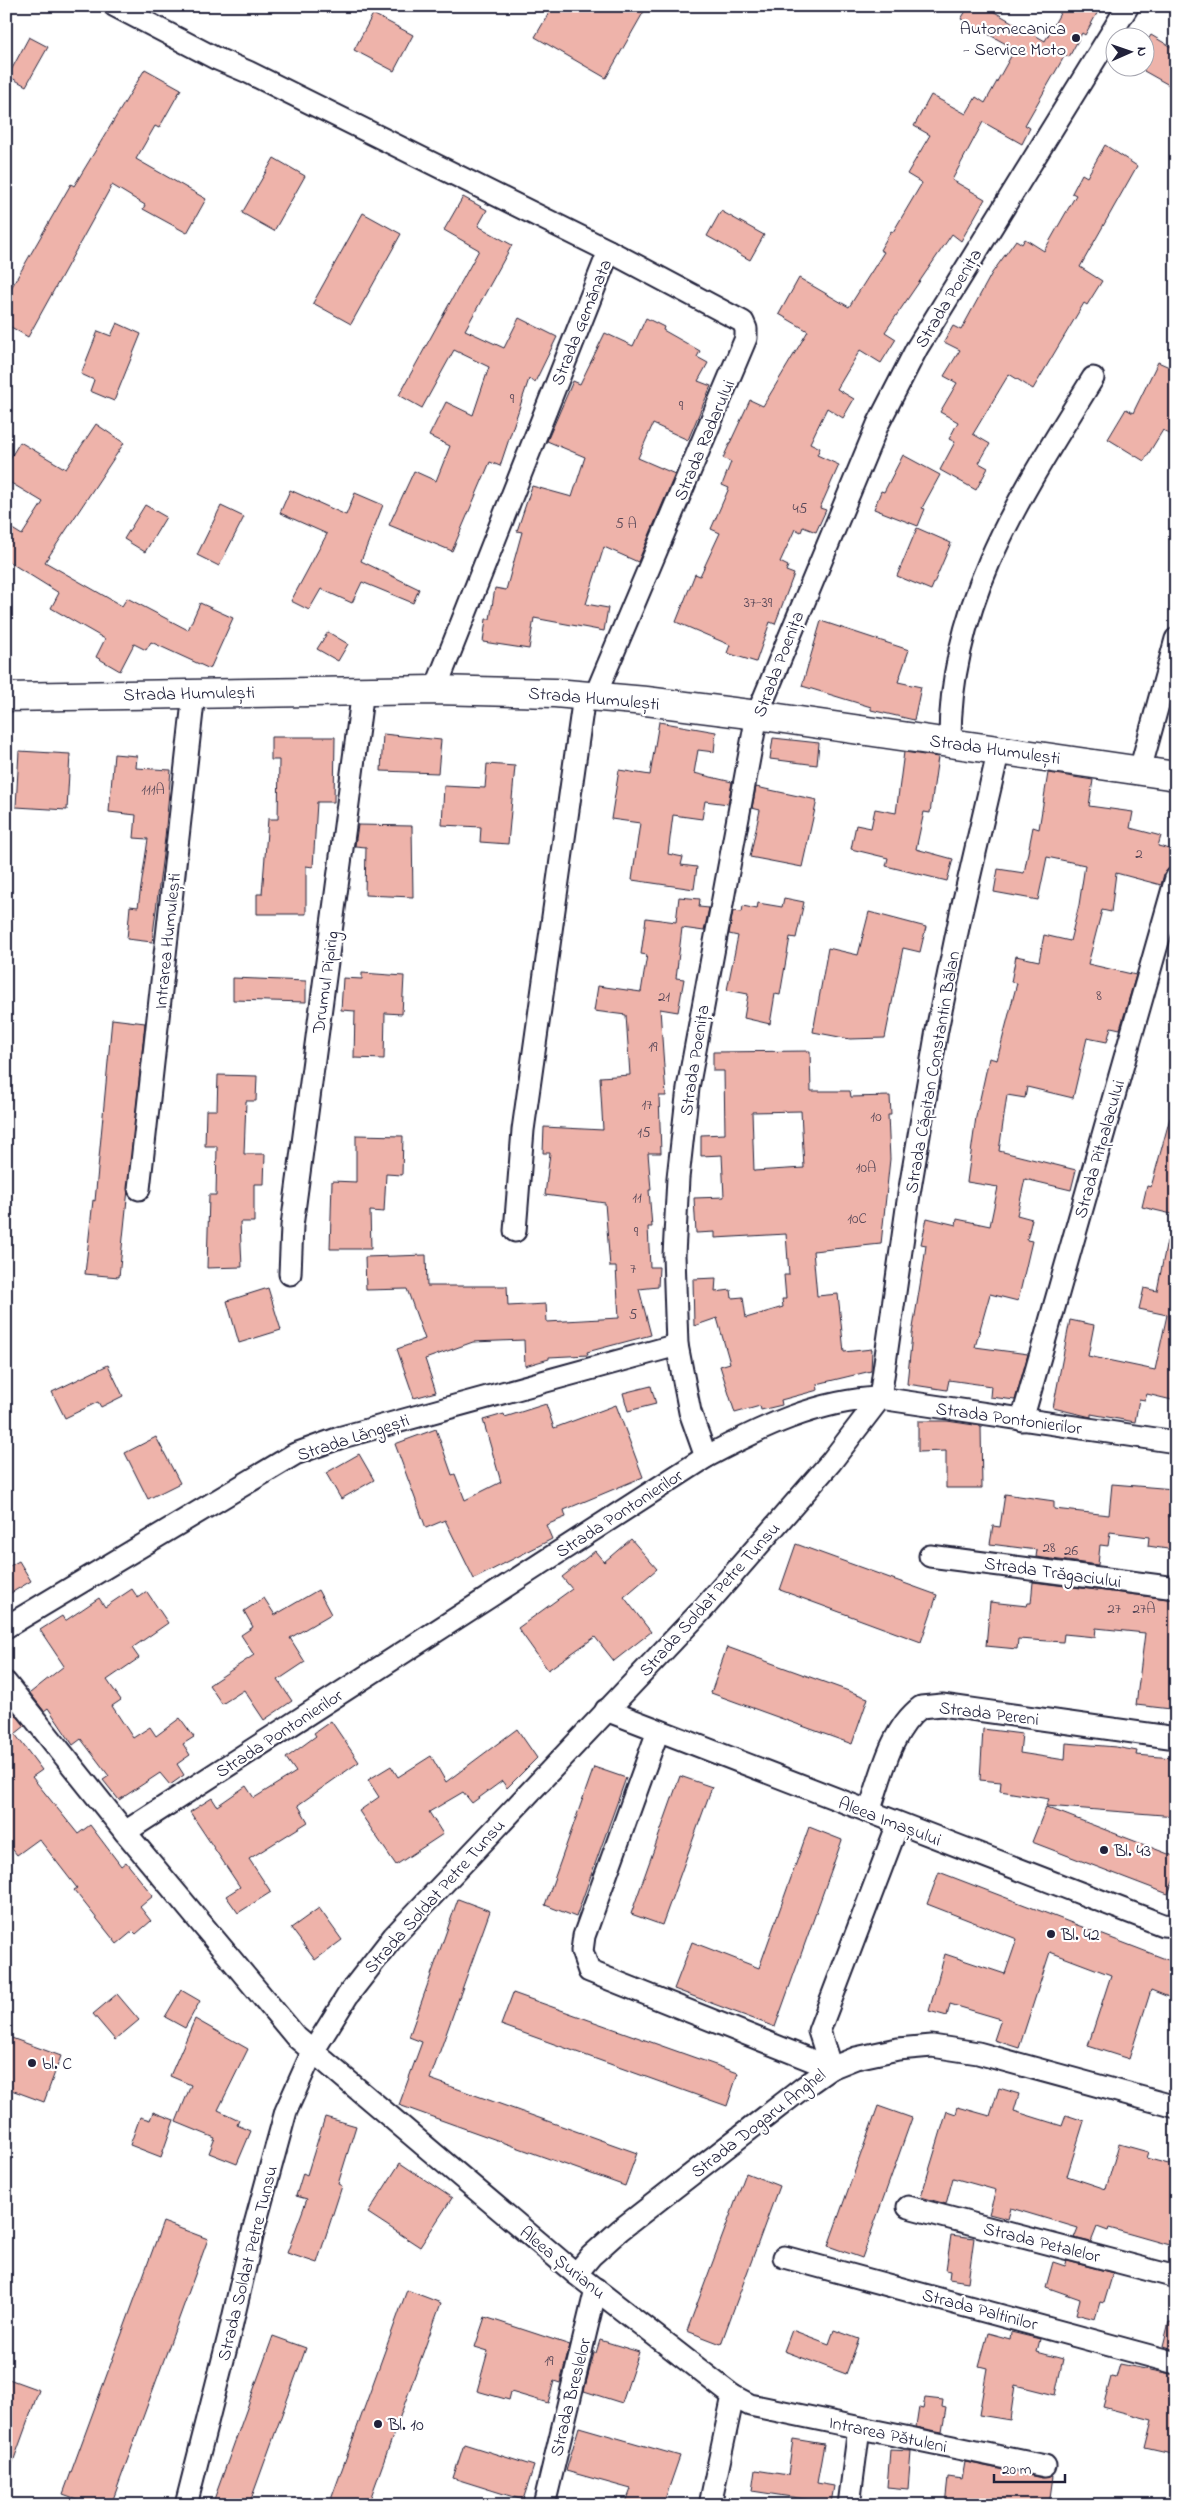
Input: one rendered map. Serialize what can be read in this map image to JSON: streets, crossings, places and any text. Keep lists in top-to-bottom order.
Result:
{
  "streets": {
    "street": [
      "Strada Poenița",
      "Strada Gemănata",
      "Strada Radarului",
      "Strada Humulești",
      "Intrarea Humulești",
      "Drumul Pipirig",
      "Strada Căpitan Constantin Bălan",
      "Strada Pitpalacului",
      "Strada Pontonierilor",
      "Strada Lăngești",
      "Strada Trăgaciului",
      "Strada Soldat Petre Tunsu",
      "Strada Pereni",
      "Aleea Imașului",
      "Strada Dogaru Anghel",
      "Strada Petalelor",
      "Aleea Șurianu",
      "Strada Paltinilor",
      "Strada Breslelor",
      "Intrarea Pătuleni"
    ]
  },
  "crossings": [
    ["Strada Poenița", "Strada Humulești"],
    ["Strada Poenița", "Strada Pontonierilor"],
    ["Strada Poenița", "Strada Lăngești"],
    ["Strada Gemănata", "Strada Radarului"],
    ["Strada Gemănata", "Strada Humulești"],
    ["Strada Radarului", "Strada Humulești"],
    ["Strada Humulești", "Intrarea Humulești"],
    ["Strada Humulești", "Drumul Pipirig"],
    ["Strada Humulești", "Strada Căpitan Constantin Bălan"],
    ["Strada Căpitan Constantin Bălan", "Strada Pontonierilor"],
    ["Strada Căpitan Constantin Bălan", "Strada Soldat Petre Tunsu"],
    ["Strada Pitpalacului", "Strada Pontonierilor"],
    ["Strada Pontonierilor", "Strada Soldat Petre Tunsu"],
    ["Strada Soldat Petre Tunsu", "Aleea Imașului"],
    ["Strada Soldat Petre Tunsu", "Aleea Șurianu"],
    ["Strada Pereni", "Aleea Imașului"],
    ["Strada Dogaru Anghel", "Aleea Șurianu"],
    ["Aleea Șurianu", "Strada Breslelor"],
    ["Aleea Șurianu", "Intrarea Pătuleni"]
  ],
  "places": [
    "Automecanica - Service Moto",
    "Bl. 43",
    "Bl. 42",
    "bl. C",
    "Bl. 10"
  ],
  "house_numbers": [
    "9",
    "9",
    "45",
    "5 A",
    "37-39",
    "111A",
    "2",
    "8",
    "21",
    "19",
    "17",
    "10",
    "15",
    "10A",
    "11",
    "10C",
    "9",
    "7",
    "5",
    "28",
    "26",
    "27",
    "27A",
    "19"
  ],
  "scale_bar": "20 m",
  "north": "right"
}
